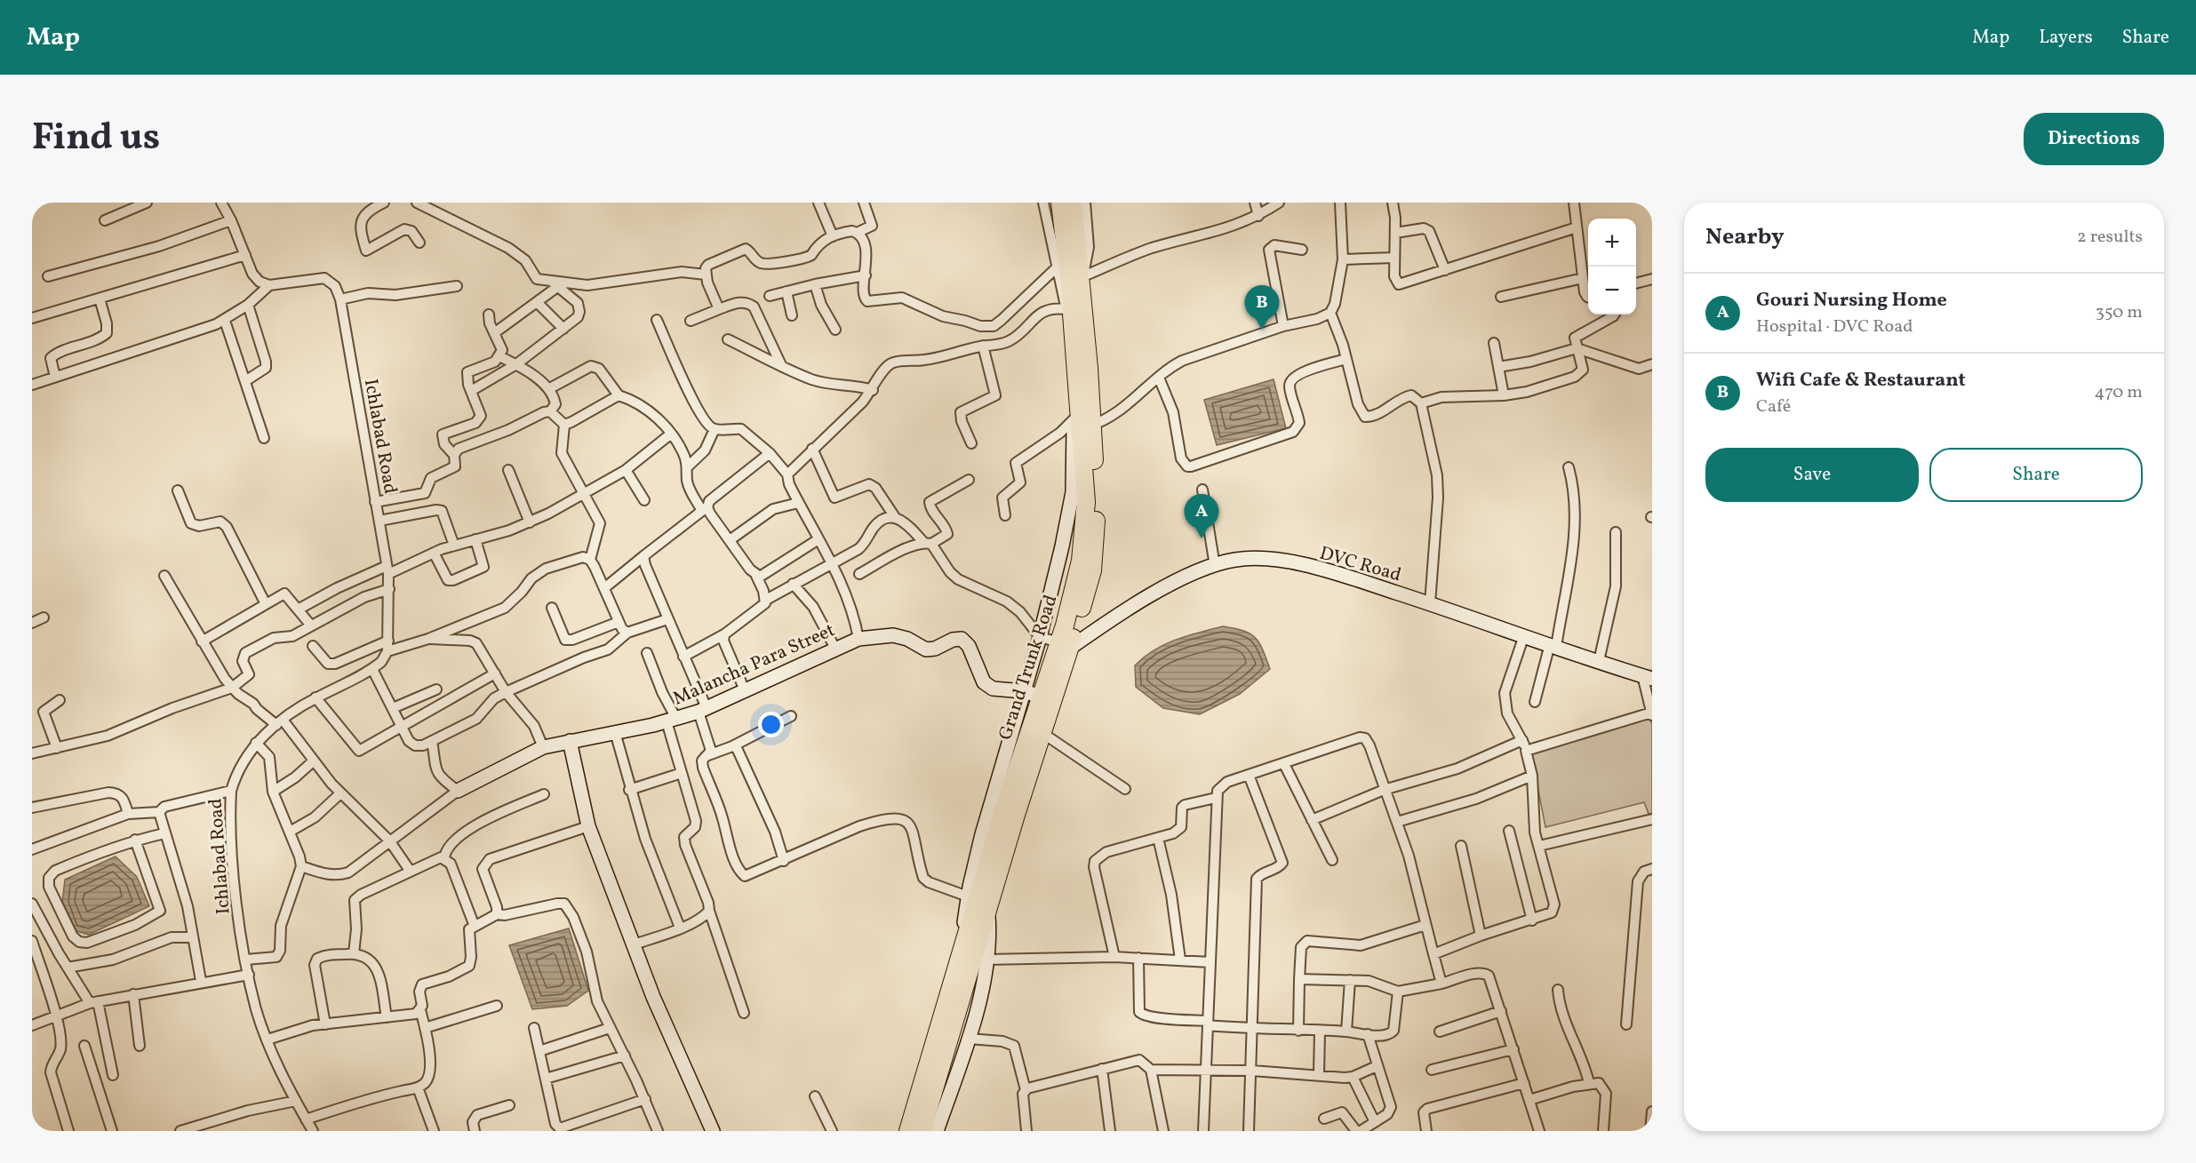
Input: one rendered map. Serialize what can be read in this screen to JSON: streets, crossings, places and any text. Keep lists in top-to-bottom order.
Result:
{
  "streets": {
    "highway": ["Grand Trunk Road"],
    "street": ["Ichlabad Road", "DVC Road", "Malancha Para Street"]
  },
  "crossings": [
    ["DVC Road", "Grand Trunk Road"],
    ["Malancha Para Street", "Grand Trunk Road"]
  ],
  "page": {
    "header": "Map",
    "nav": ["Map", "Layers", "Share"],
    "title": "Find us",
    "buttons": [
      "Directions",
      ["Save", "Share"]
    ],
    "heading": ["Nearby", "2 results"],
    "map_buttons": ["+", "−"],
    "list": [
      {
        "mark": "A",
        "name": "Gouri Nursing Home",
        "note": "Hospital · DVC Road",
        "value": "350 m"
      },
      {
        "mark": "B",
        "name": "Wifi Cafe & Restaurant",
        "note": "Café",
        "value": "470 m"
      }
    ],
    "pins": ["B", "A"]
  }
}
